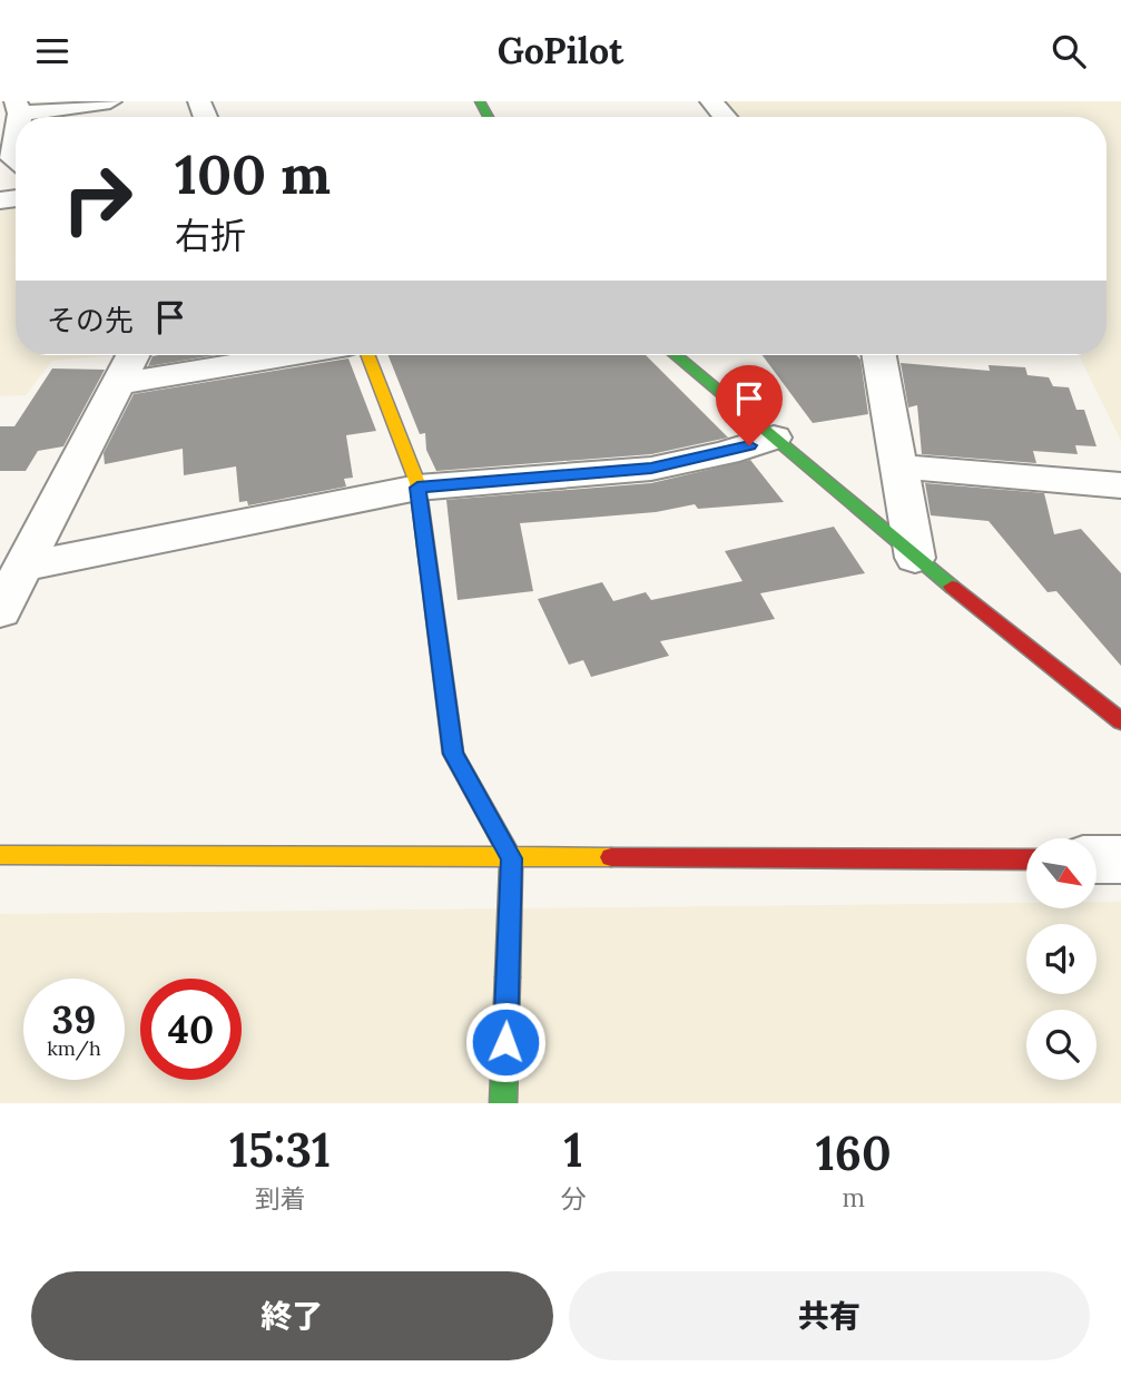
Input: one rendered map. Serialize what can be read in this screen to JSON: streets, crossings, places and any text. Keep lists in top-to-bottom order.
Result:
{
  "north": "bottom right",
  "page": {
    "header": "GoPilot",
    "turn": ["100 m", "右折"],
    "then": "その先",
    "speed": "39 km/h",
    "limit": "40",
    "eta": [
      "15:31",
      "到着",
      "1",
      "分",
      "160",
      "m"
    ],
    "buttons": ["終了", "共有"]
  }
}
